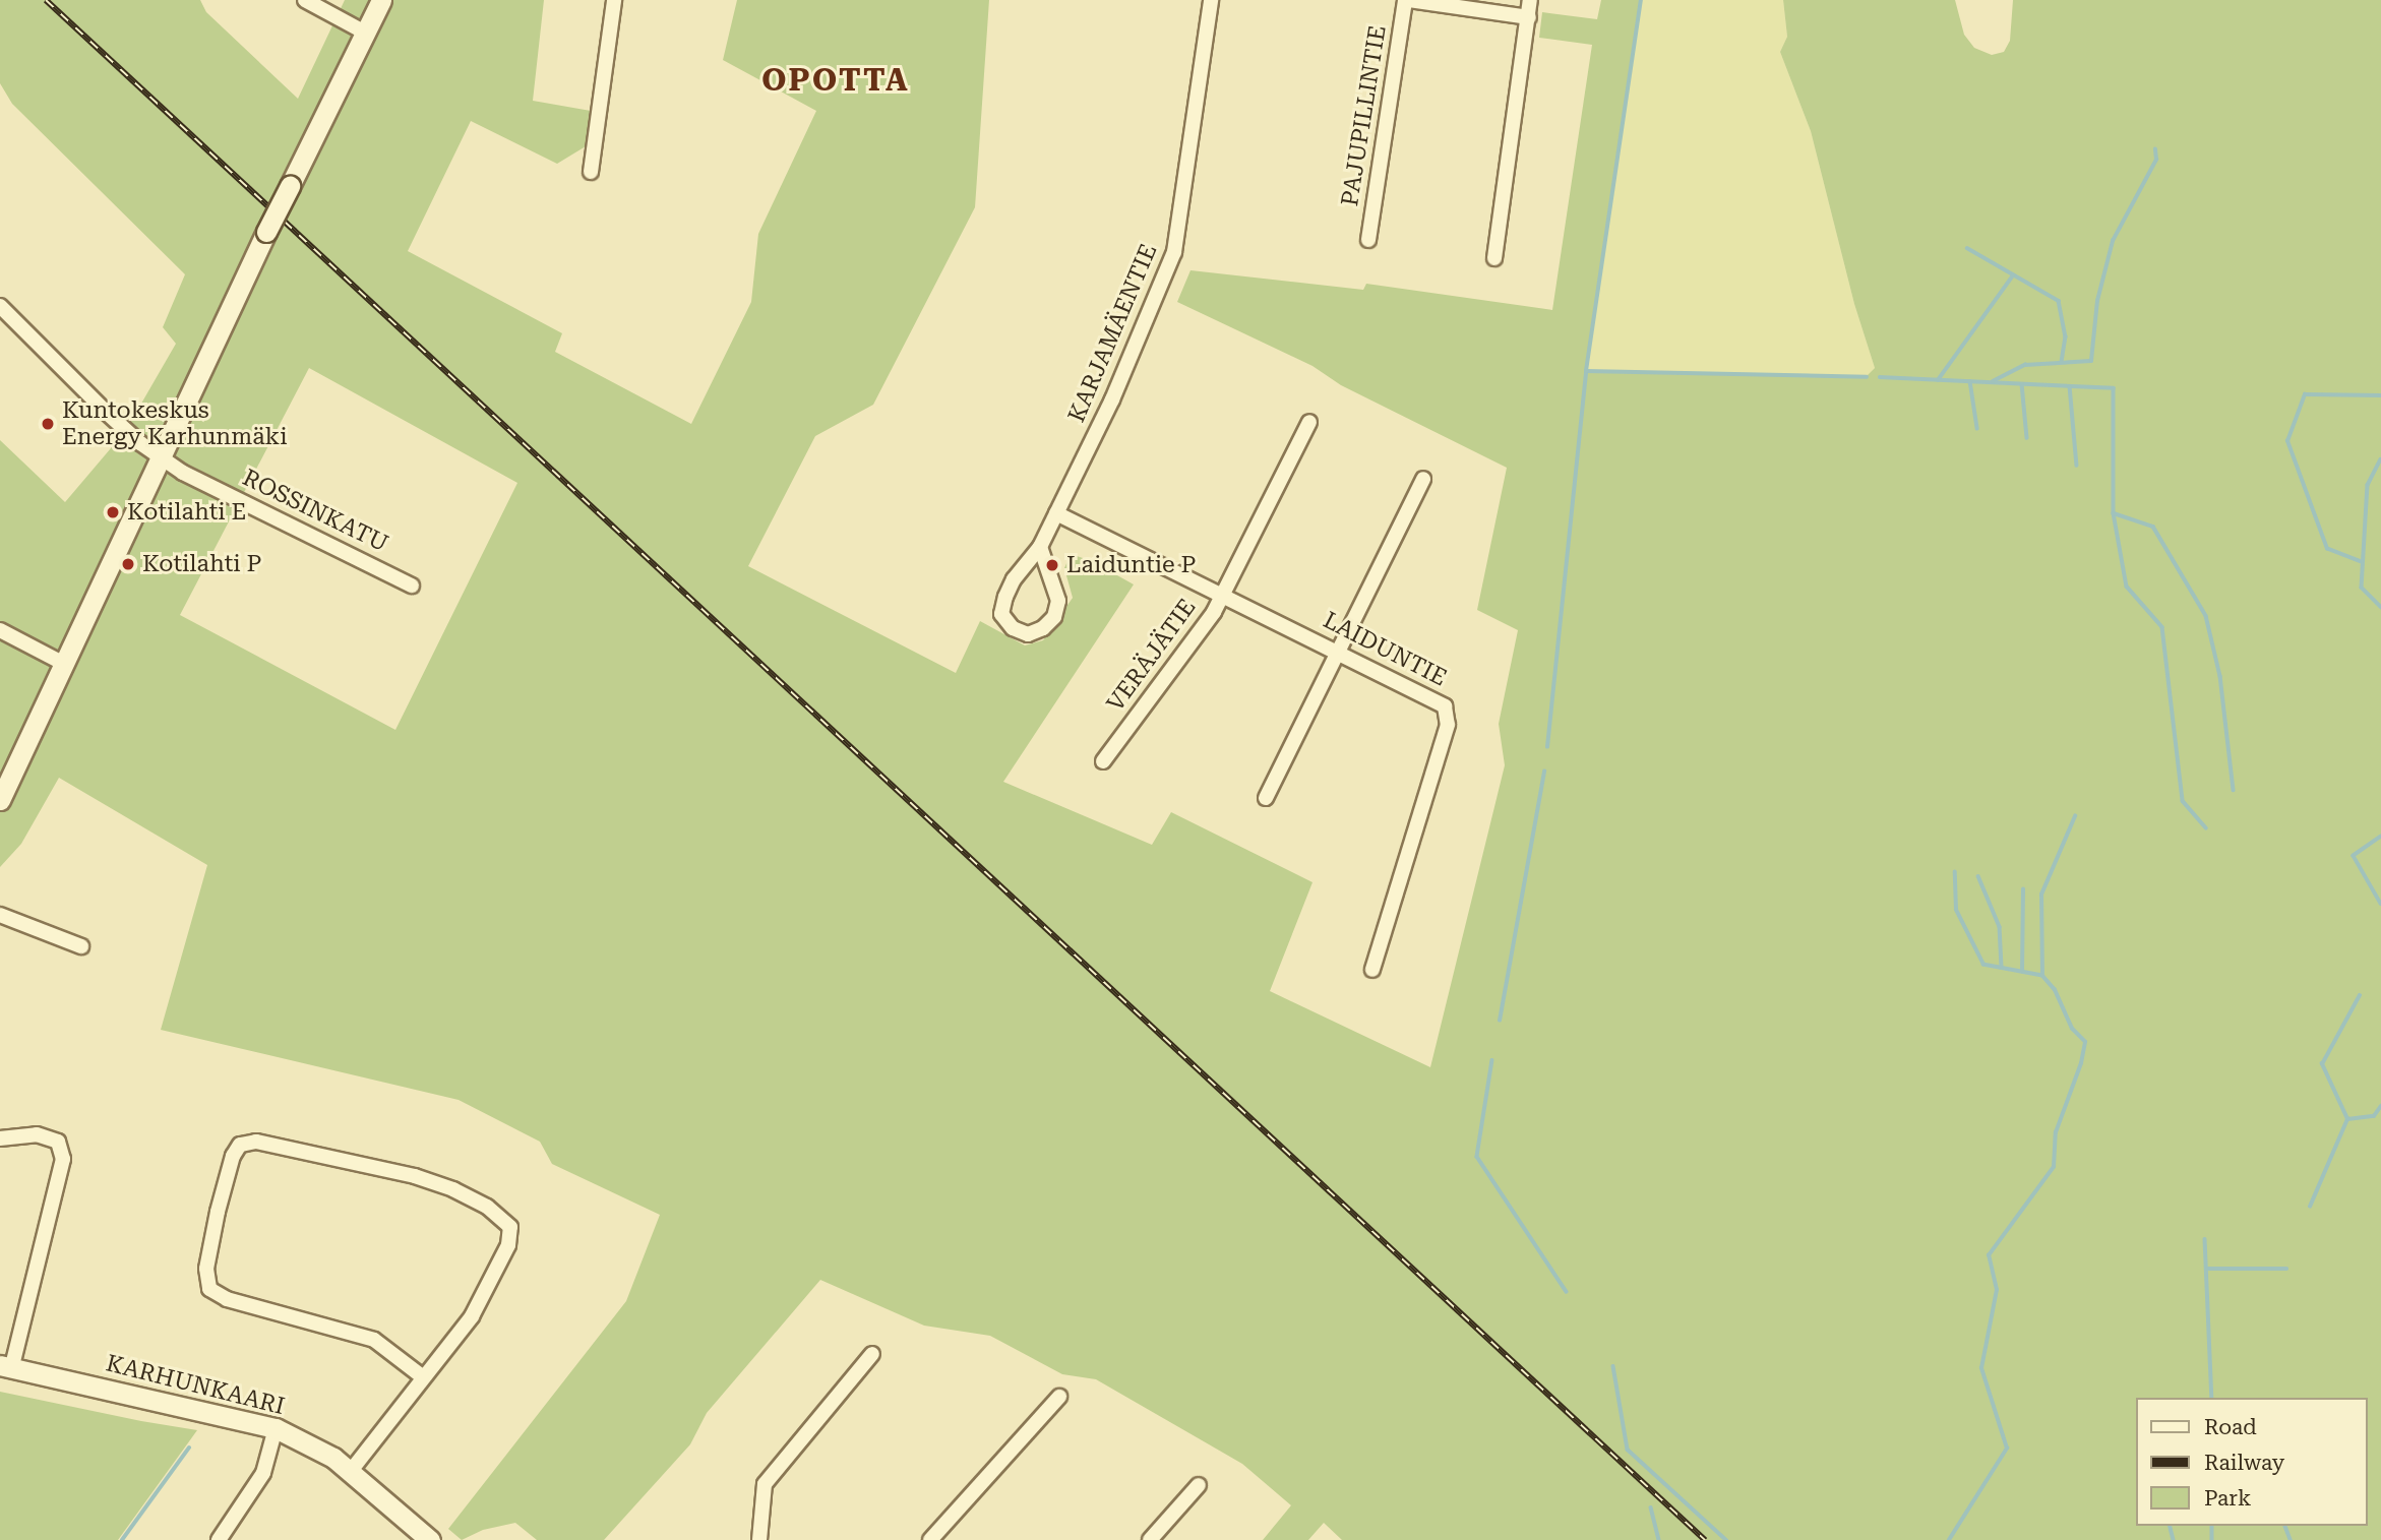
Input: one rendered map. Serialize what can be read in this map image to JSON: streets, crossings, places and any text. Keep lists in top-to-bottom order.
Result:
{
  "streets": {
    "main road": ["KARHUNKAARI"],
    "street": [
      "PAJUPILLINTIE",
      "KARJAMÄENTIE",
      "ROSSINKATU",
      "LAIDUNTIE",
      "VERÄJÄTIE"
    ]
  },
  "crossings": [
    ["KARJAMÄENTIE", "LAIDUNTIE"],
    ["LAIDUNTIE", "VERÄJÄTIE"]
  ],
  "districts": ["OPOTTA"],
  "places": [
    "Kuntokeskus Energy Karhunmäki",
    "Kotilahti E",
    "Kotilahti P",
    "Laiduntie P"
  ],
  "legend": ["Road", "Railway", "Park"]
}
